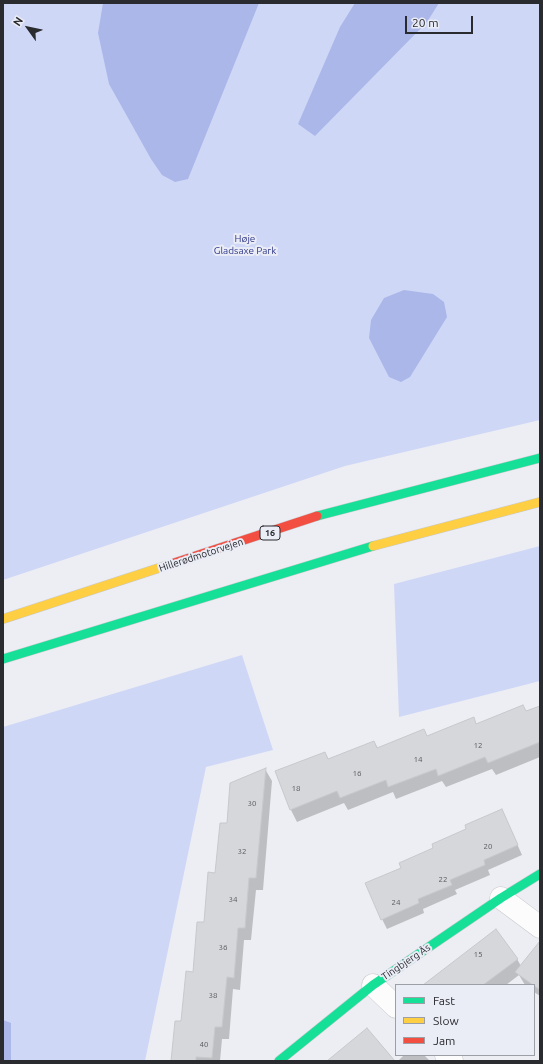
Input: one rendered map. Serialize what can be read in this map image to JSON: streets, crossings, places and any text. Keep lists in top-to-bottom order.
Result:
{
  "streets": {
    "main road": ["16", "Hillerødmotorvejen", "Tingbjerg Ås"]
  },
  "parks": ["Høje Gladsaxe Park"],
  "house_numbers": [
    "12",
    "14",
    "16",
    "18",
    "30",
    "20",
    "32",
    "22",
    "34",
    "24",
    "36",
    "15",
    "38",
    "40"
  ],
  "legend": ["Fast", "Slow", "Jam"],
  "scale_bar": "20 m",
  "north": "top left"
}
